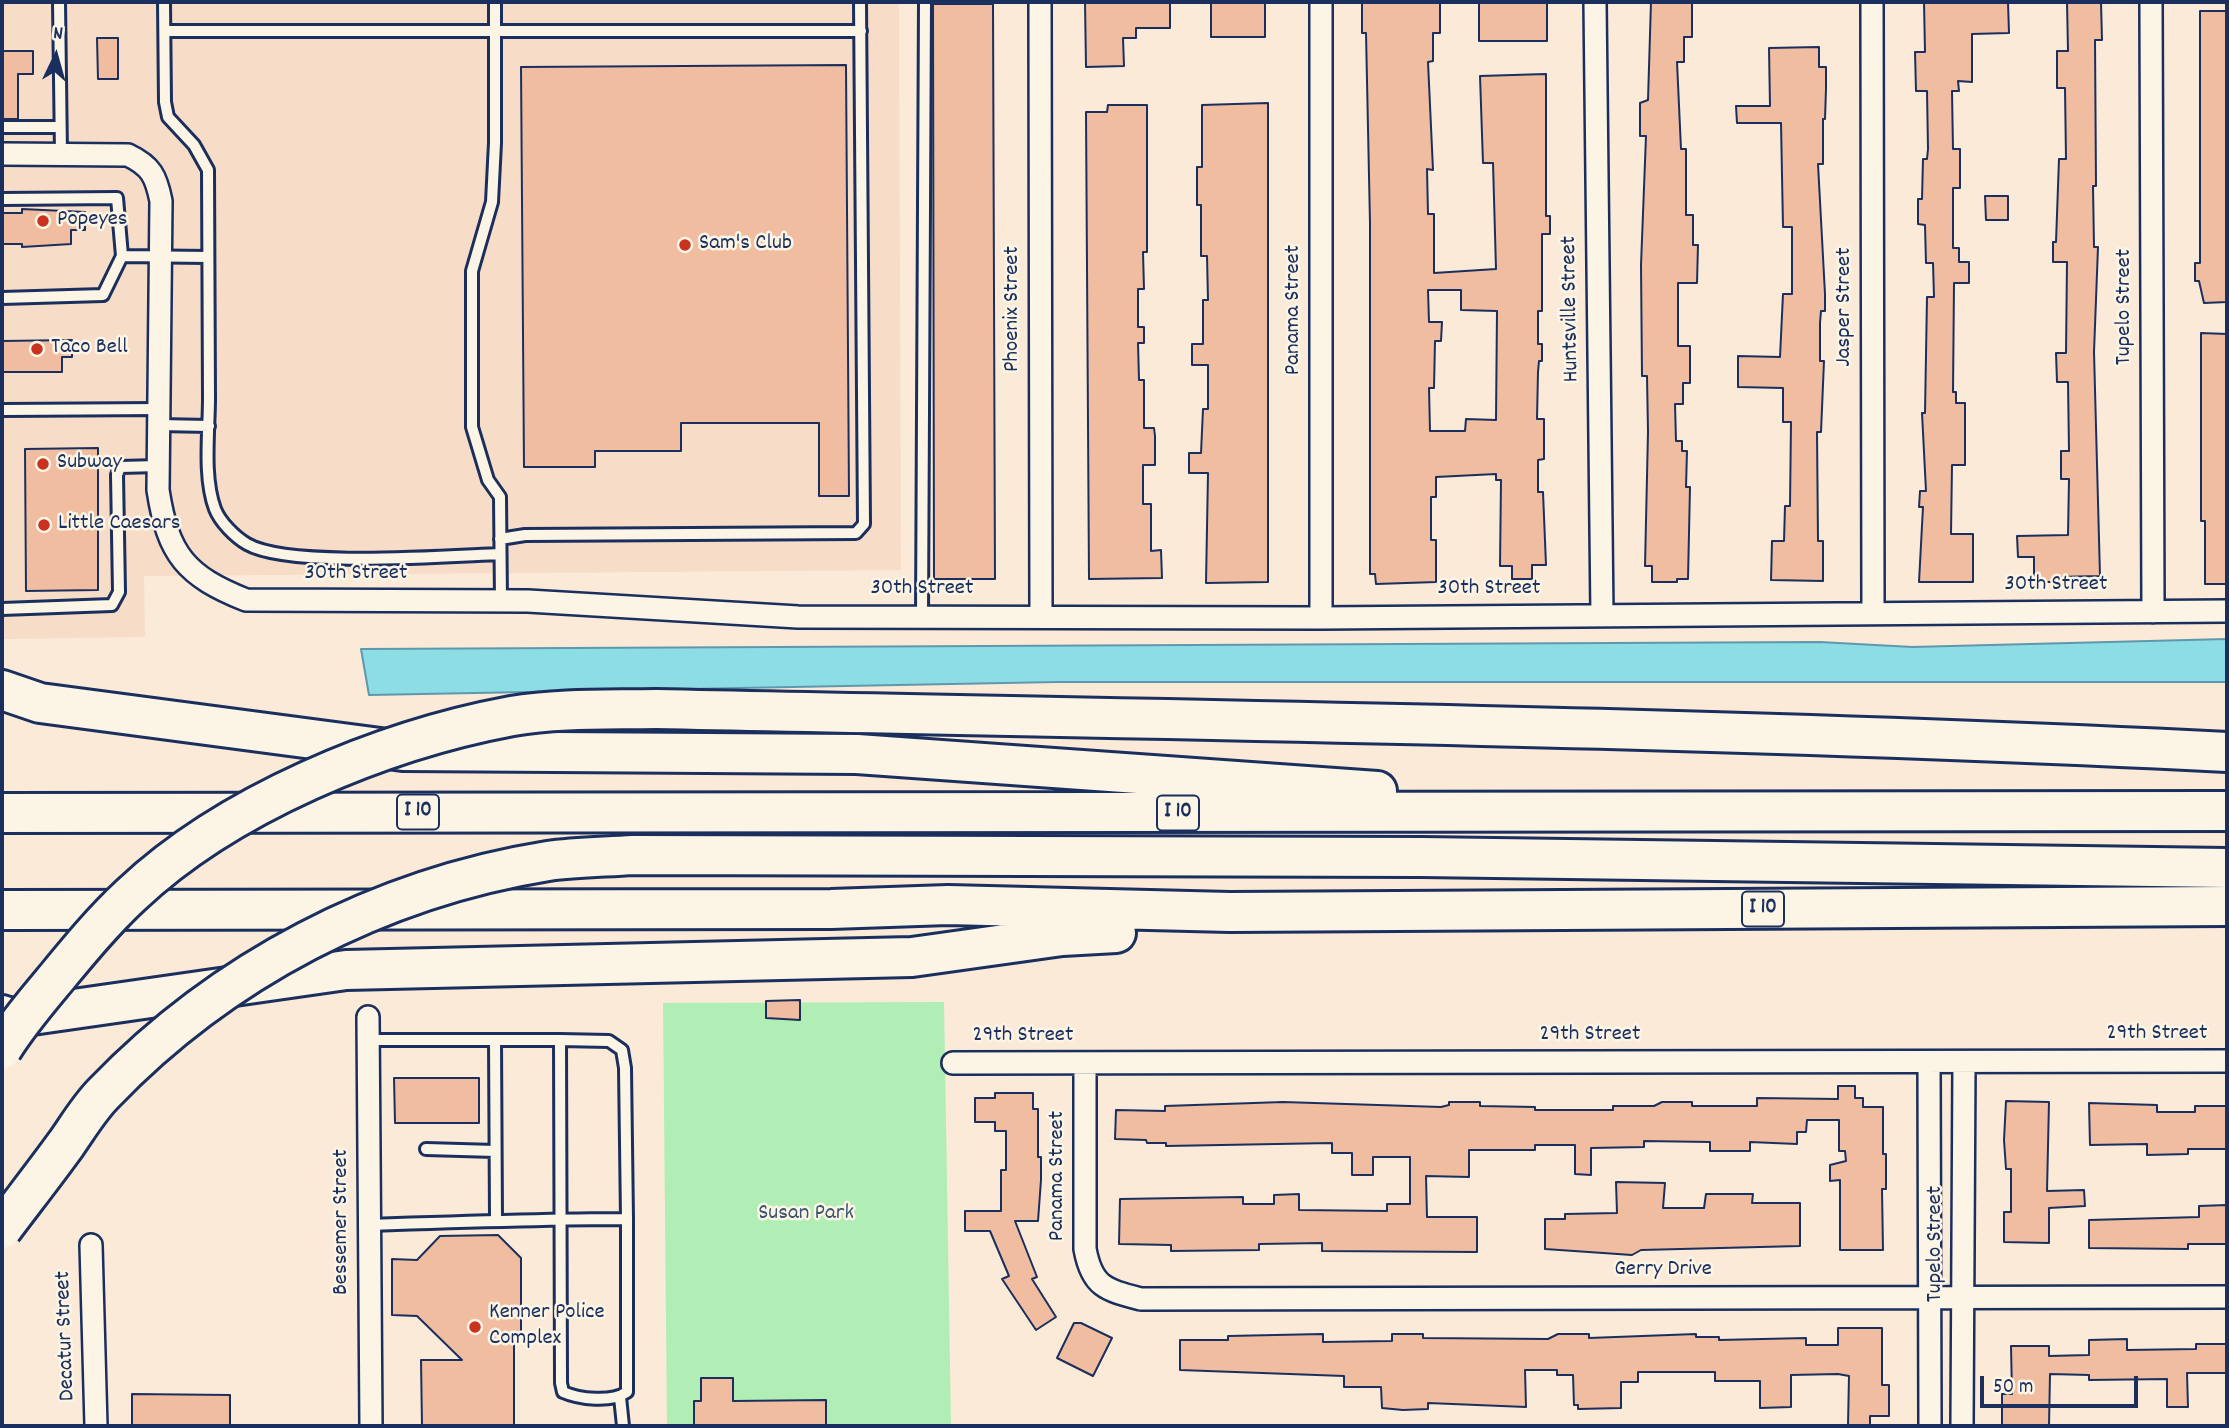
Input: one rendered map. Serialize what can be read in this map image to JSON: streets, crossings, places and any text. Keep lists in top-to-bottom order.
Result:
{
  "streets": {
    "highway": ["I 10"],
    "street": [
      "Jasper Street",
      "Tupelo Street",
      "Phoenix Street",
      "Huntsville Street",
      "Panama Street",
      "30th Street",
      "29th Street",
      "Bessemer Street",
      "Gerry Drive",
      "Decatur Street"
    ]
  },
  "crossings": [
    ["Jasper Street", "30th Street"],
    ["Tupelo Street", "30th Street"],
    ["Tupelo Street", "29th Street"],
    ["Tupelo Street", "Gerry Drive"],
    ["Phoenix Street", "30th Street"],
    ["Huntsville Street", "30th Street"],
    ["Panama Street", "30th Street"],
    ["Panama Street", "29th Street"],
    ["Panama Street", "Gerry Drive"]
  ],
  "parks": ["Susan Park"],
  "places": [
    "Popeyes",
    "Sam's Club",
    "Taco Bell",
    "Subway",
    "Little Caesars",
    "Kenner Police Complex"
  ],
  "scale_bar": "50 m",
  "north": "top"
}
